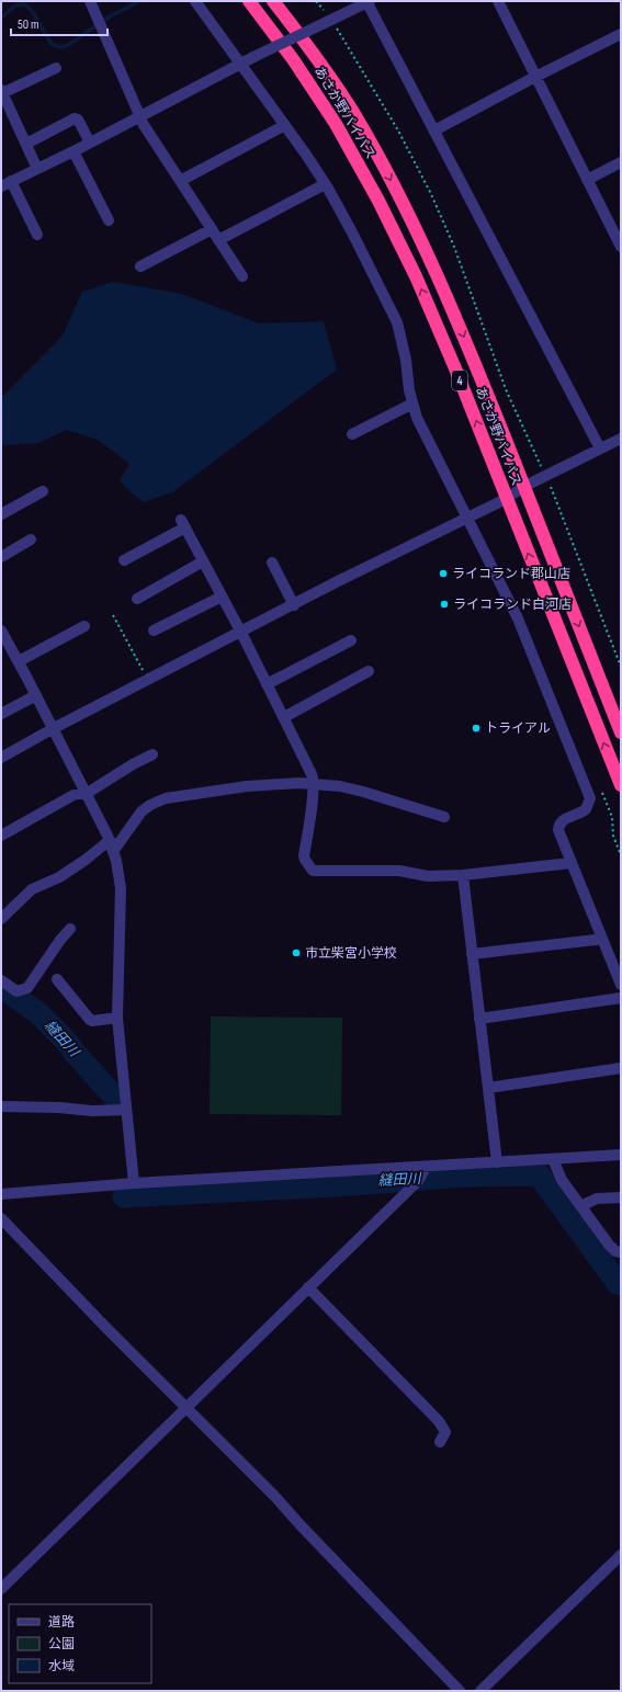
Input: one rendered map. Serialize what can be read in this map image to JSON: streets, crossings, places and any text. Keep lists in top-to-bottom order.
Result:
{
  "streets": {
    "highway": ["あさか野バイパス", "4"]
  },
  "water": ["縫田川"],
  "places": [
    "ライコランド郡山店",
    "ライコランド白河店",
    "トライアル",
    "市立柴宮小学校"
  ],
  "legend": ["道路", "公園", "水域"],
  "scale_bar": "50 m"
}
